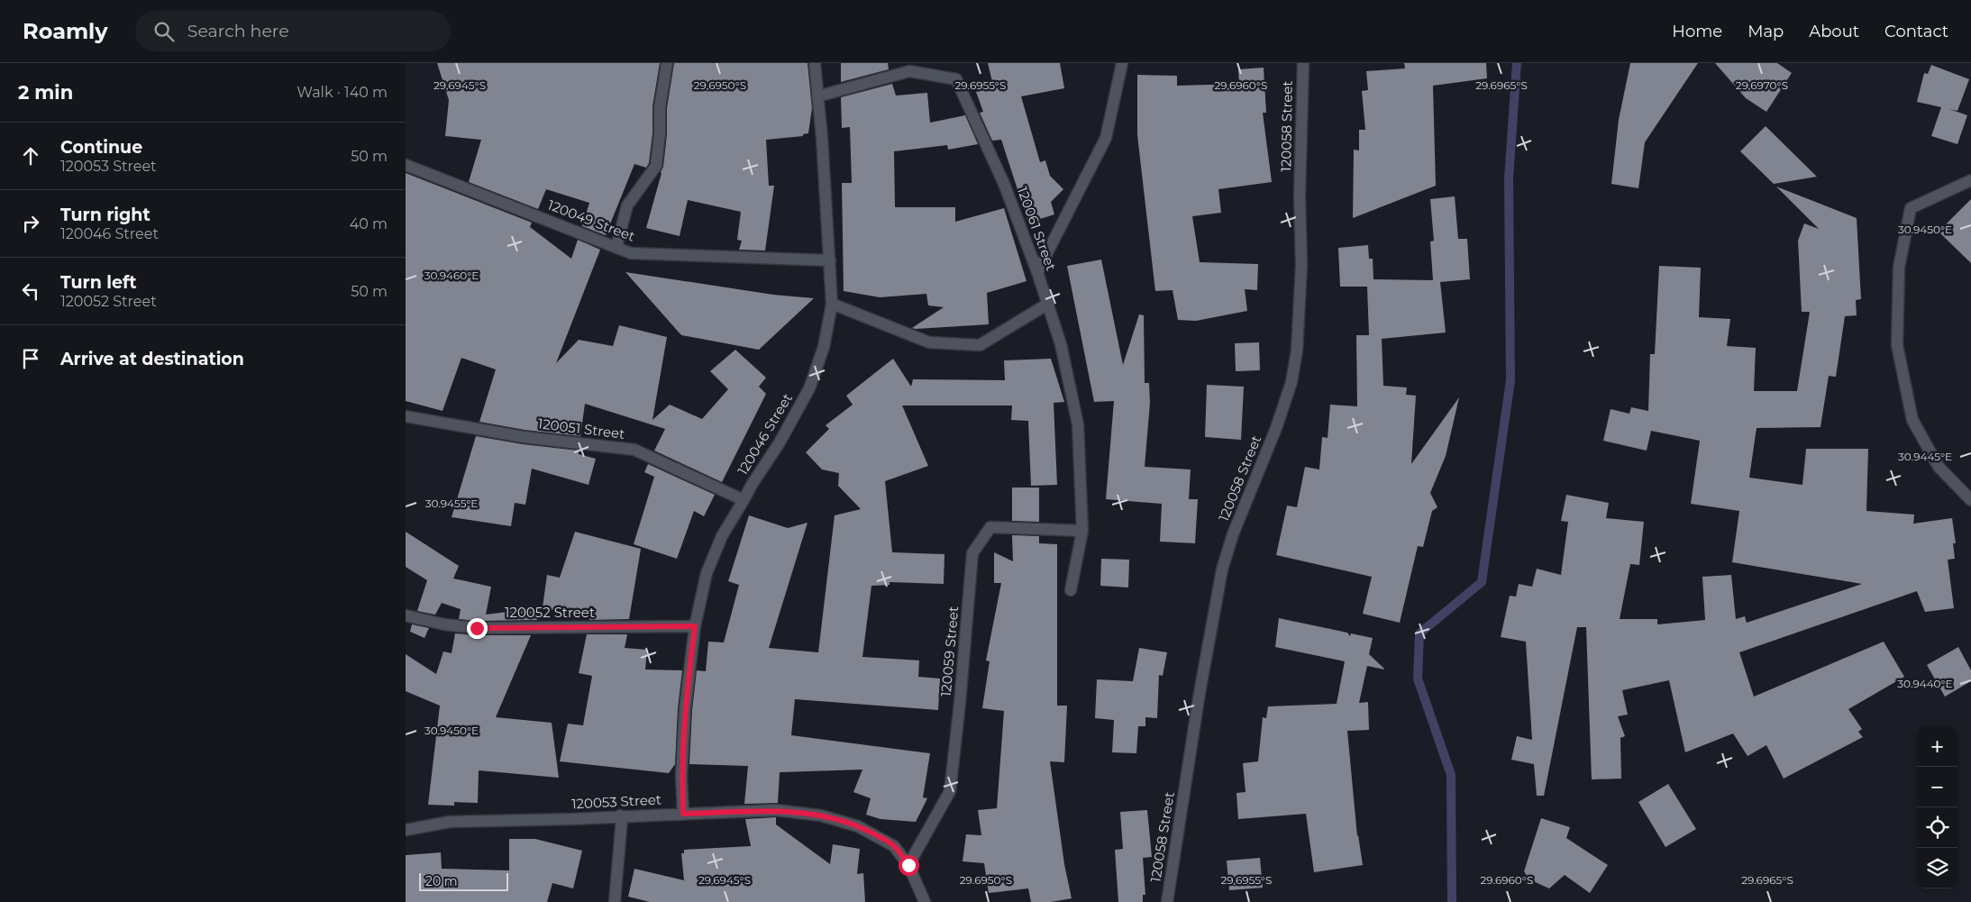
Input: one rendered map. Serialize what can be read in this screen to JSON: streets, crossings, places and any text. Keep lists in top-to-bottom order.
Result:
{
  "streets": {
    "street": [
      "120058 Street",
      "120049 Street",
      "120061 Street",
      "120051 Street",
      "120046 Street",
      "120052 Street",
      "120059 Street",
      "120053 Street"
    ]
  },
  "crossings": [
    ["120049 Street", "120046 Street"],
    ["120061 Street", "120046 Street"],
    ["120061 Street", "120059 Street"],
    ["120051 Street", "120046 Street"],
    ["120046 Street", "120052 Street"],
    ["120046 Street", "120053 Street"],
    ["120059 Street", "120053 Street"]
  ],
  "scale_bar": "20 m",
  "page": {
    "header": "Roamly",
    "search": "Search here",
    "nav": [
      "Home",
      "Map",
      "About",
      "Contact"
    ],
    "heading": ["2 min", "Walk · 140 m"],
    "list": [
      ["Continue", "120053 Street", "50 m"],
      ["Turn right", "120046 Street", "40 m"],
      ["Turn left", "120052 Street", "50 m"],
      "Arrive at destination"
    ],
    "map_buttons": ["+", "−"],
    "scale": "20 m"
  },
  "coordinates": [
    "29.6945°S",
    "29.6950°S",
    "29.6955°S",
    "29.6960°S",
    "29.6965°S",
    "29.6970°S",
    "30.9450°E",
    "30.9460°E",
    "30.9445°E",
    "30.9455°E",
    "30.9440°E"
  ]
}
